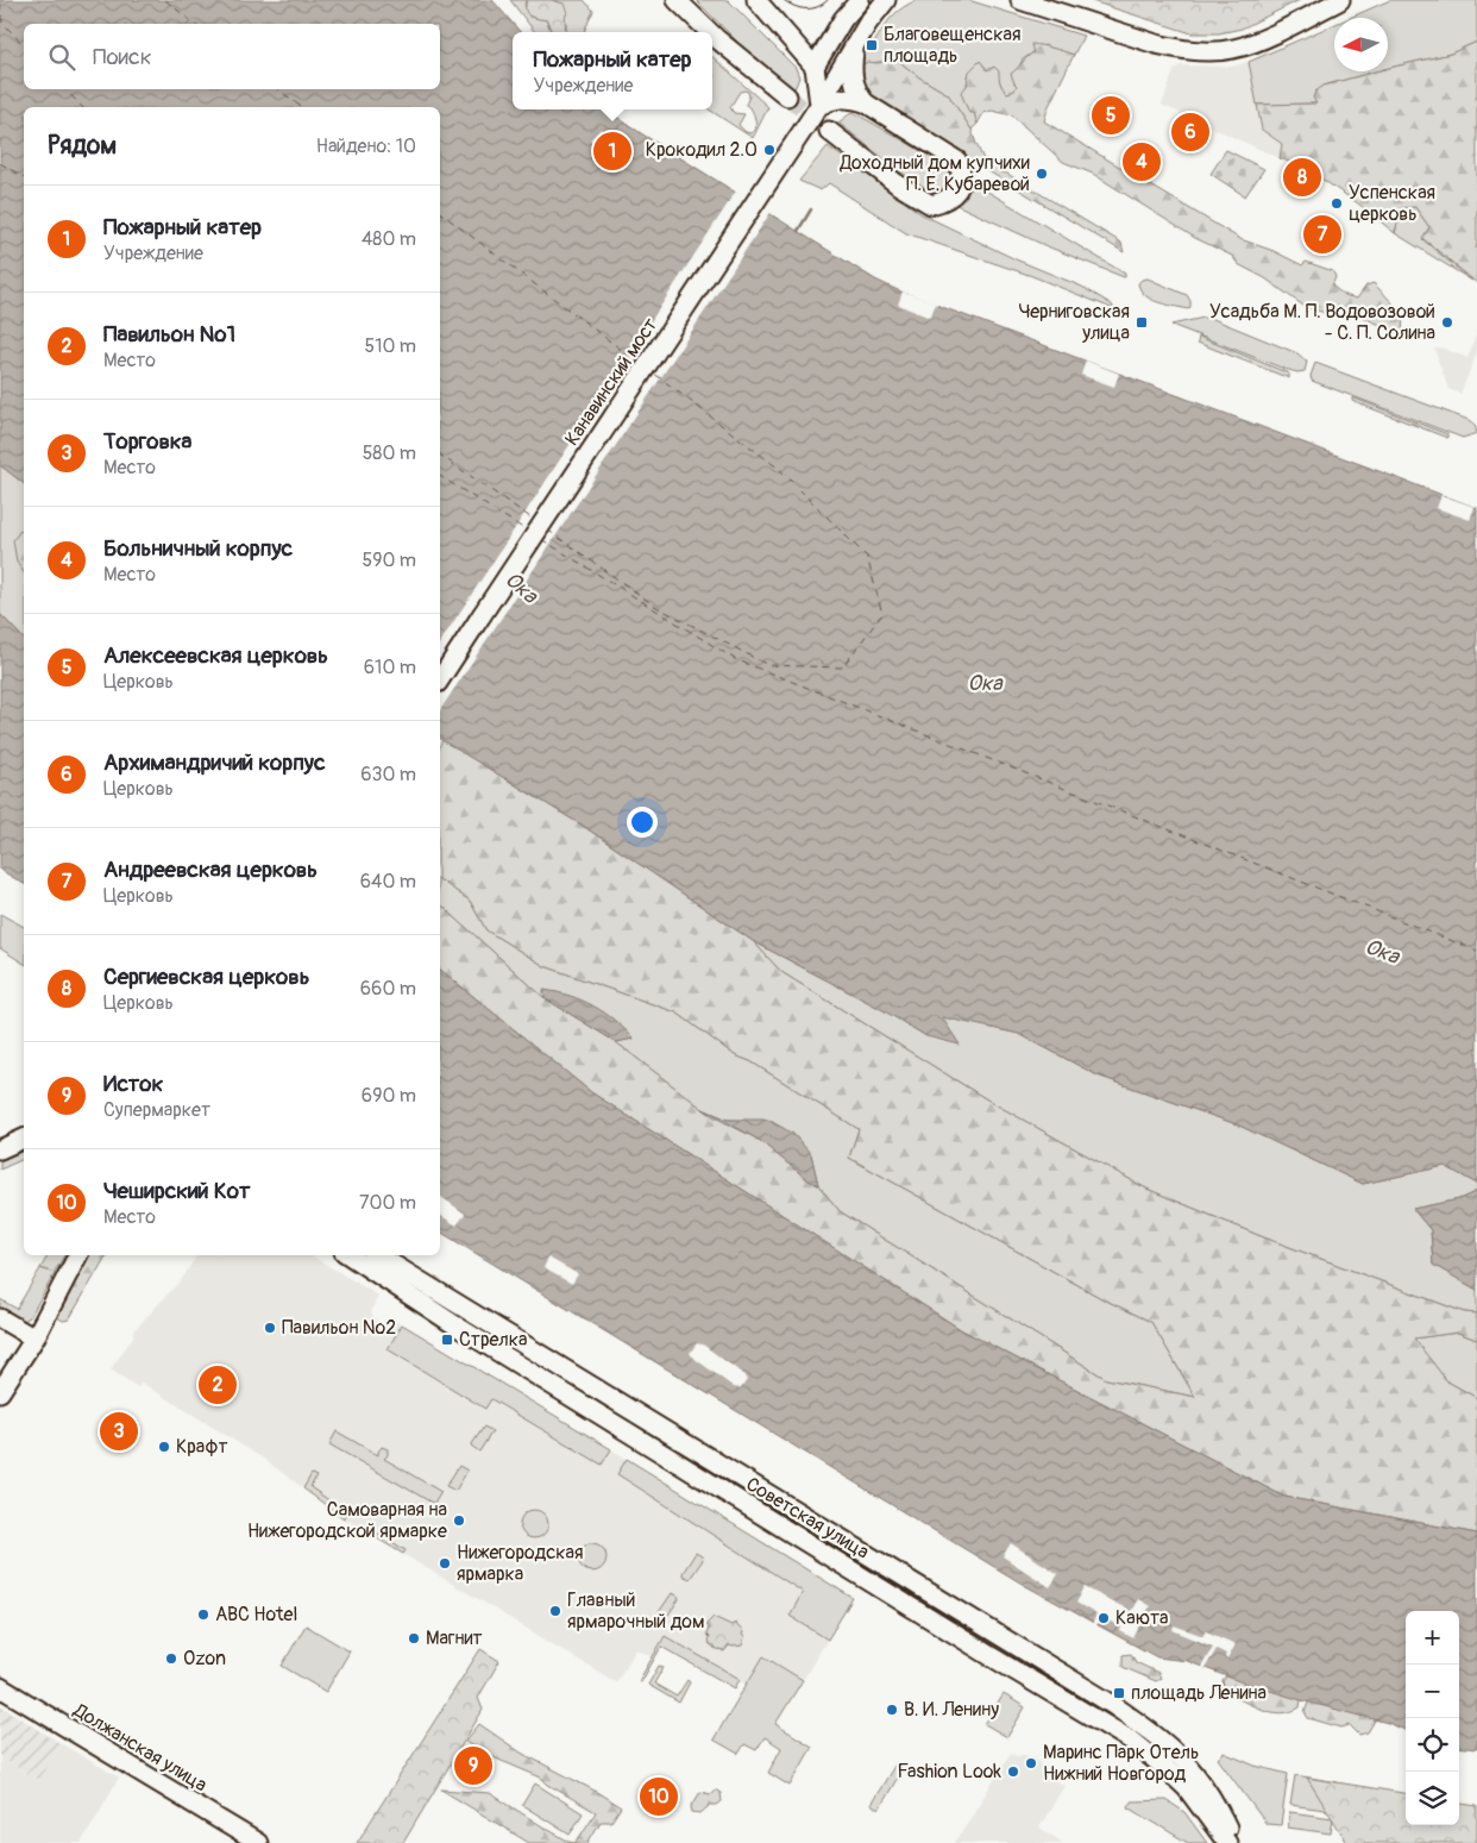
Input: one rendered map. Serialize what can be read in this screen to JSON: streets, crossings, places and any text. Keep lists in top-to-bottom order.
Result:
{
  "streets": {
    "main road": ["Канавинский мост", "Советская улица", "Должанская улица"]
  },
  "water": ["Ока"],
  "places": {
    "transit": [
      "Благовещенская площадь",
      "Черниговская улица",
      "Стрелка",
      "площадь Ленина"
    ],
    "other": [
      "Крокодил 2.0",
      "Доходный дом купчихи П. Е. Кубаревой",
      "Успенская церковь",
      "Усадьба М. П. Водовозовой - С. П. Солина",
      "Павильон №2",
      "Крафт",
      "Самоварная на Нижегородской ярмарке",
      "Нижегородская ярмарка",
      "Главный ярмарочный дом",
      "ABC Hotel",
      "Каюта",
      "Магнит",
      "Ozon",
      "В. И. Ленину",
      "Маринс Парк Отель Нижний Новгород",
      "Fashion Look"
    ]
  },
  "north": "left",
  "page": {
    "search": "Поиск",
    "popup": ["Пожарный катер", "Учреждение"],
    "pins": [
      "5",
      "6",
      "1",
      "4",
      "8",
      "7",
      "2",
      "3",
      "9",
      "10"
    ],
    "heading": ["Рядом", "Найдено: 10"],
    "list": [
      {
        "mark": "1",
        "name": "Пожарный катер",
        "note": "Учреждение",
        "value": "480 m"
      },
      {
        "mark": "2",
        "name": "Павильон №1",
        "note": "Место",
        "value": "510 m"
      },
      {
        "mark": "3",
        "name": "Торговка",
        "note": "Место",
        "value": "580 m"
      },
      {
        "mark": "4",
        "name": "Больничный корпус",
        "note": "Место",
        "value": "590 m"
      },
      {
        "mark": "5",
        "name": "Алексеевская церковь",
        "note": "Церковь",
        "value": "610 m"
      },
      {
        "mark": "6",
        "name": "Архимандричий корпус",
        "note": "Церковь",
        "value": "630 m"
      },
      {
        "mark": "7",
        "name": "Андреевская церковь",
        "note": "Церковь",
        "value": "640 m"
      },
      {
        "mark": "8",
        "name": "Сергиевская церковь",
        "note": "Церковь",
        "value": "660 m"
      },
      {
        "mark": "9",
        "name": "Исток",
        "note": "Супермаркет",
        "value": "690 m"
      },
      {
        "mark": "10",
        "name": "Чеширский Кот",
        "note": "Место",
        "value": "700 m"
      }
    ],
    "map_buttons": ["+", "−"]
  }
}
